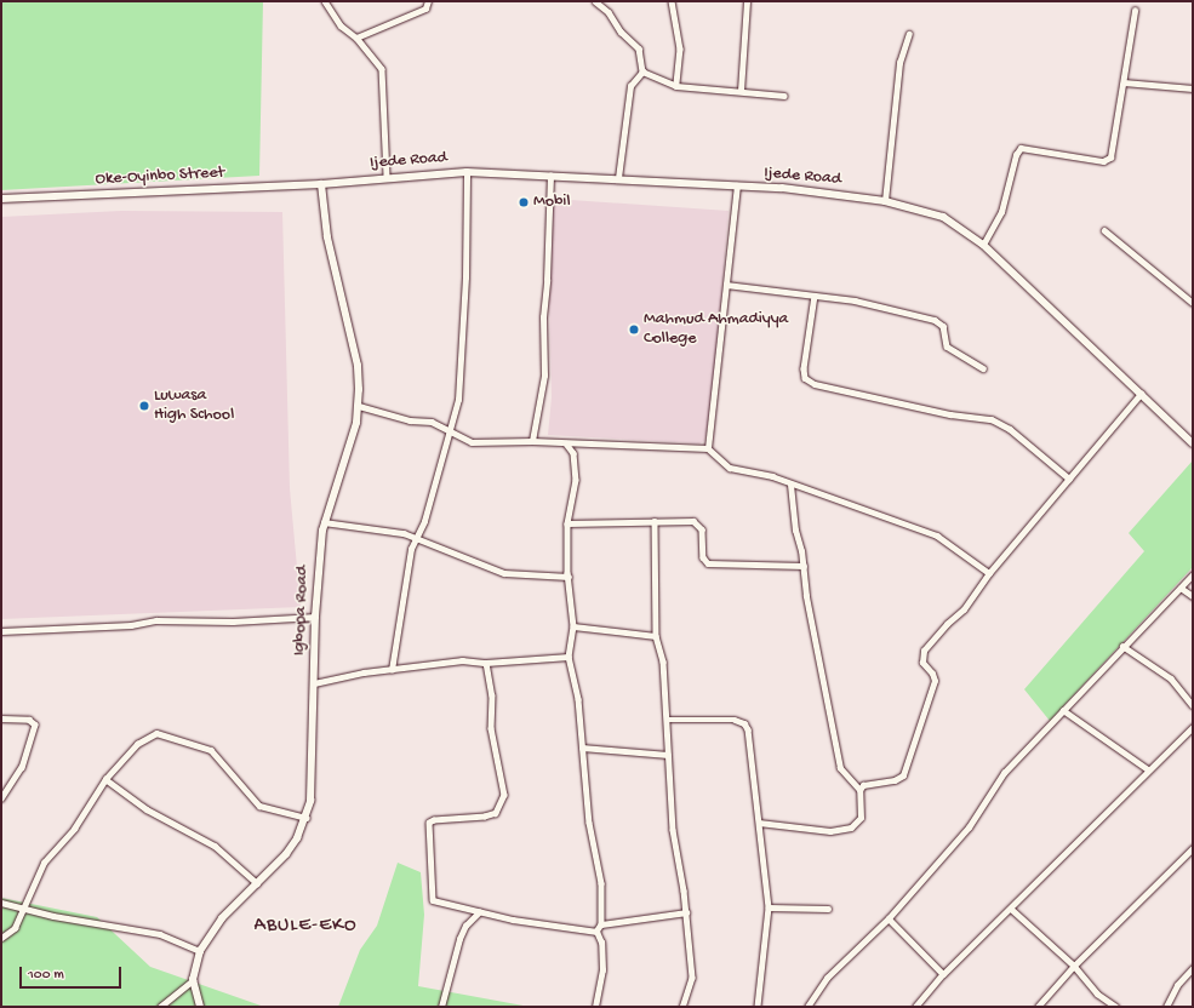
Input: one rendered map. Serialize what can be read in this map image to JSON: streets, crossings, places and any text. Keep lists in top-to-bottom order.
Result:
{
  "streets": {
    "main road": ["Ijede Road", "Oke-Oyinbo Street"],
    "street": ["Igbopa Road"]
  },
  "crossings": [
    ["Ijede Road", "Oke-Oyinbo Street"],
    ["Ijede Road", "Igbopa Road"],
    ["Oke-Oyinbo Street", "Igbopa Road"]
  ],
  "districts": ["ABULE-EKO"],
  "places": ["Mobil", "Mahmud Ahmadiyya College", "Luwasa High School"],
  "scale_bar": "100 m"
}
